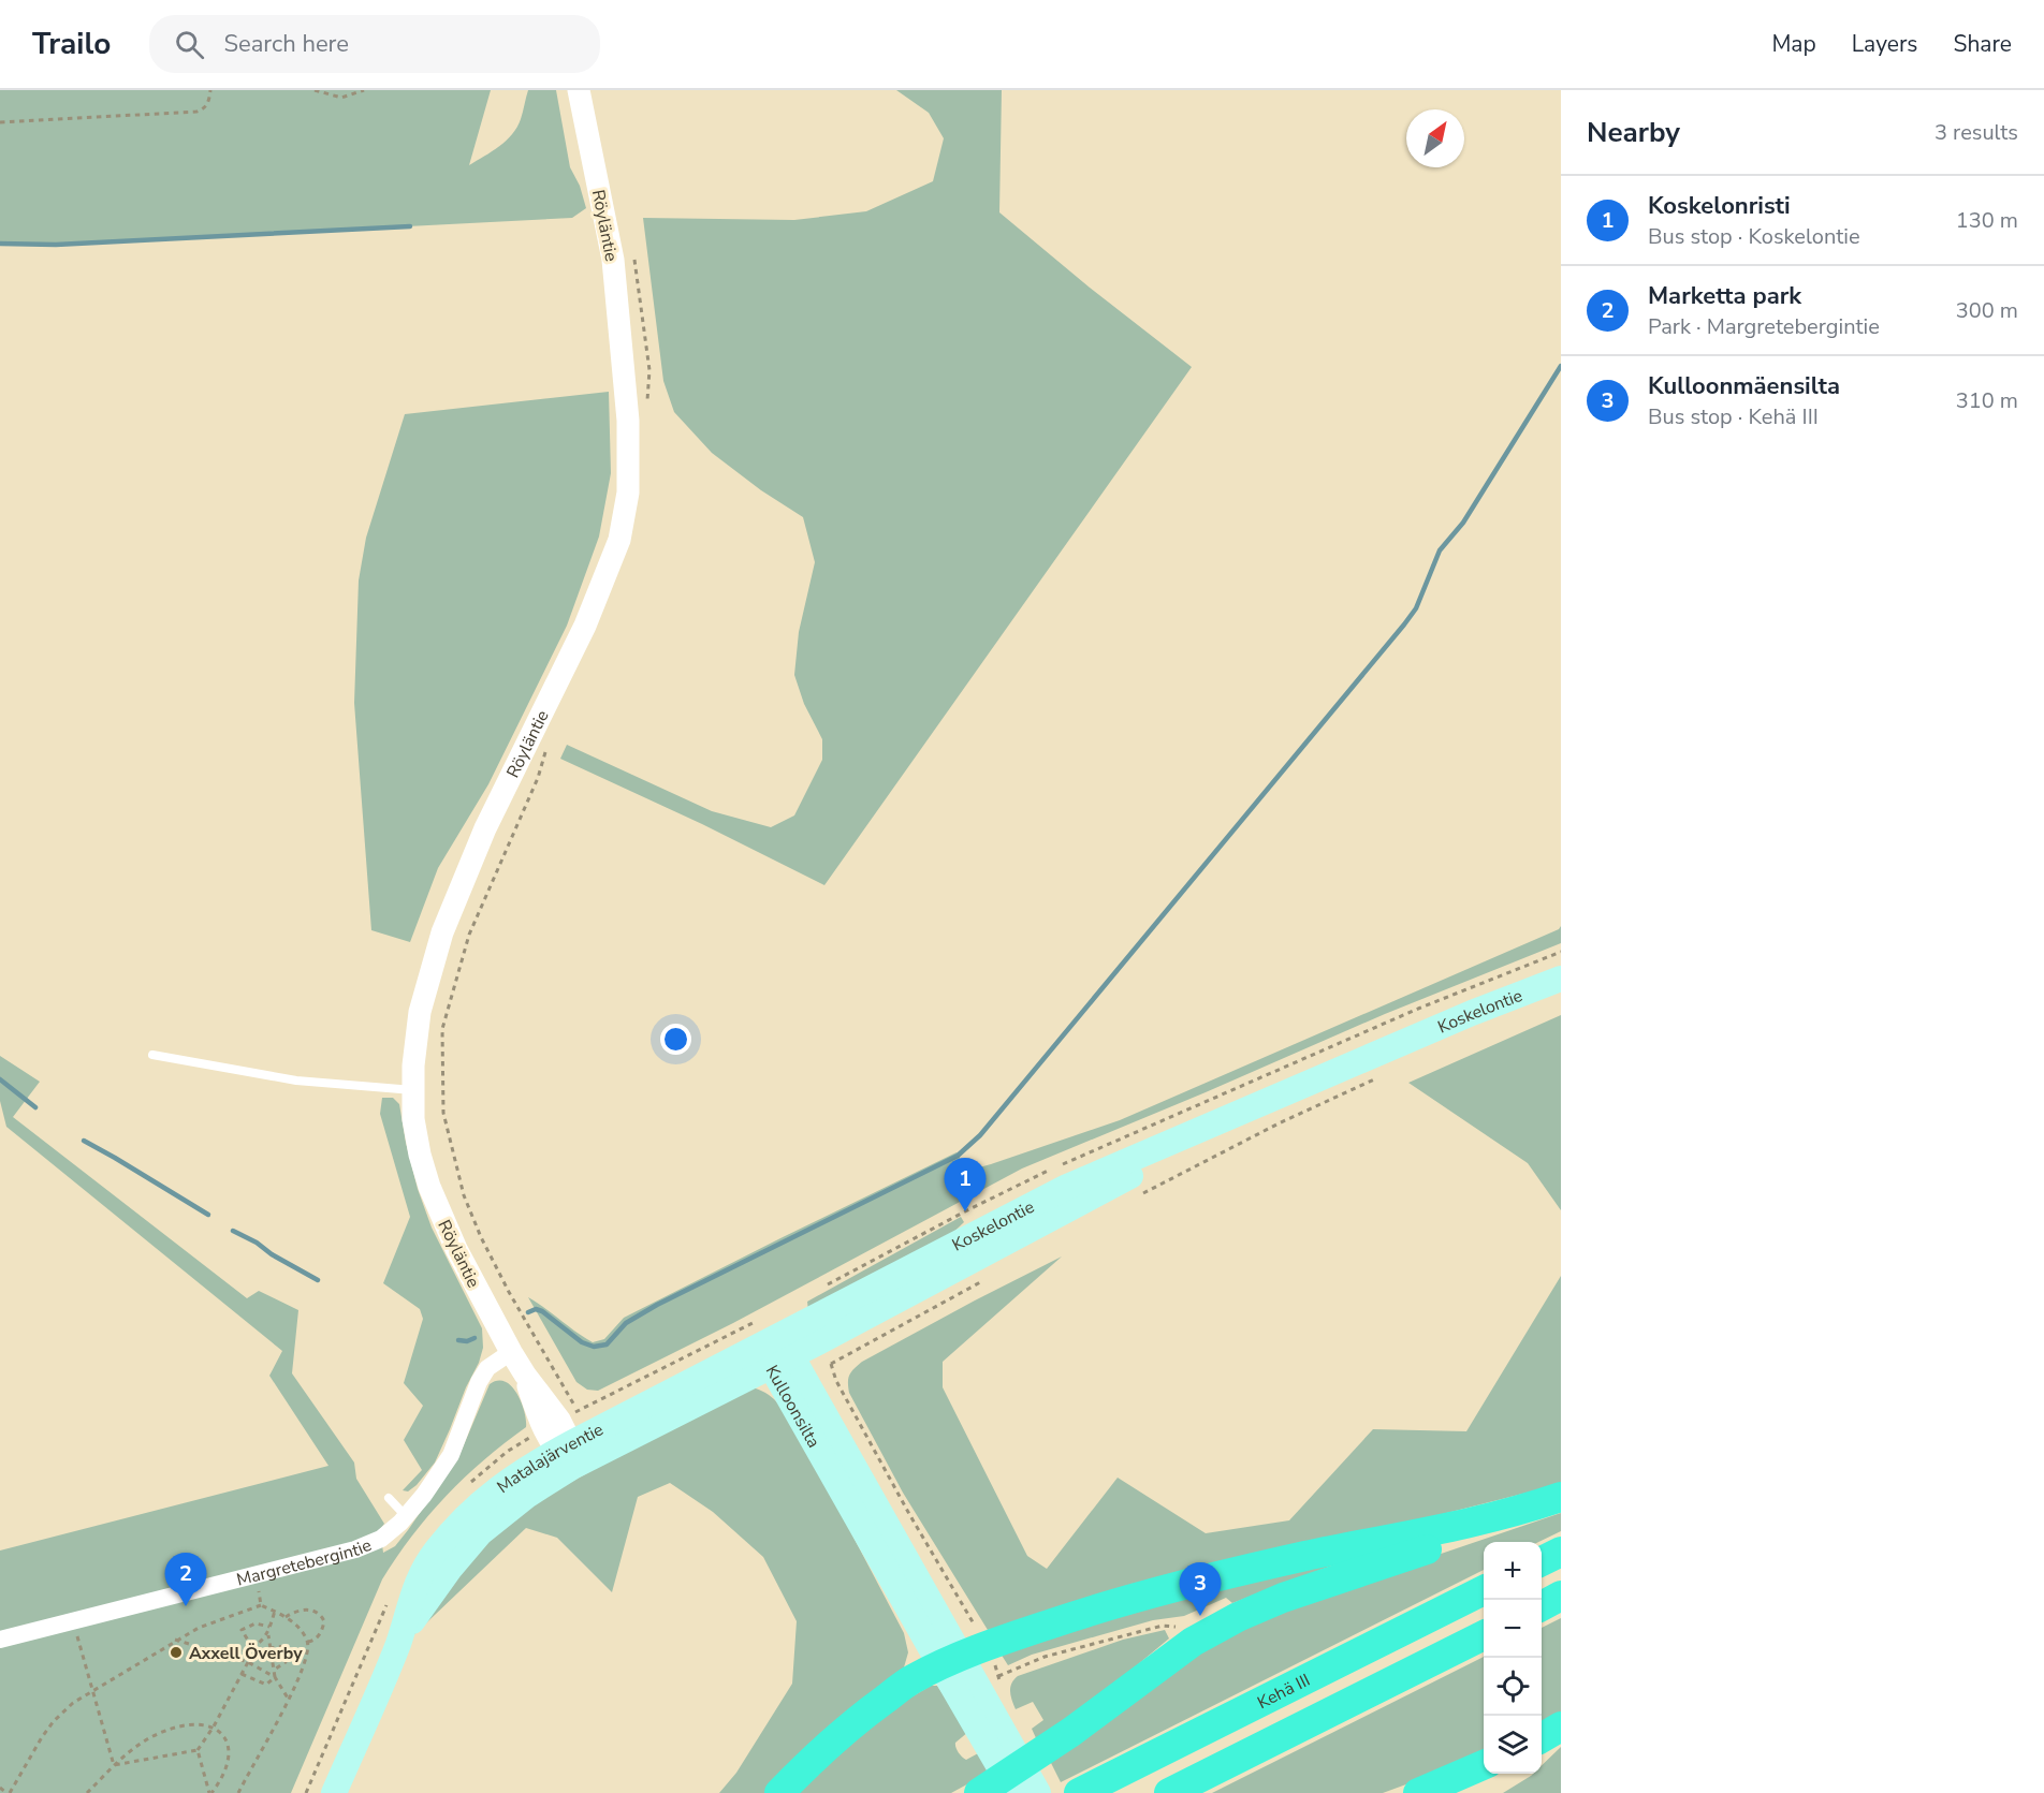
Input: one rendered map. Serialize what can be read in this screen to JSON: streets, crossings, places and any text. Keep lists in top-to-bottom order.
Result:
{
  "streets": {
    "highway": ["Kehä III"],
    "main road": ["Koskelontie", "Kulloonsilta", "Matalajärventie"],
    "street": ["Röyläntie", "Margretebergintie"]
  },
  "crossings": [
    ["Röyläntie", "Matalajärventie"],
    ["Röyläntie", "Margretebergintie"],
    ["Koskelontie", "Kulloonsilta"],
    ["Koskelontie", "Matalajärventie"],
    ["Kulloonsilta", "Matalajärventie"]
  ],
  "places": ["Axxell Överby"],
  "north": "top right",
  "page": {
    "header": "Trailo",
    "search": "Search here",
    "nav": ["Map", "Layers", "Share"],
    "heading": ["Nearby", "3 results"],
    "list": [
      {
        "mark": "1",
        "name": "Koskelonristi",
        "note": "Bus stop · Koskelontie",
        "value": "130 m"
      },
      {
        "mark": "2",
        "name": "Marketta park",
        "note": "Park · Margretebergintie",
        "value": "300 m"
      },
      {
        "mark": "3",
        "name": "Kulloonmäensilta",
        "note": "Bus stop · Kehä III",
        "value": "310 m"
      }
    ],
    "pins": ["1", "2", "3"],
    "map_buttons": ["+", "−"]
  }
}
